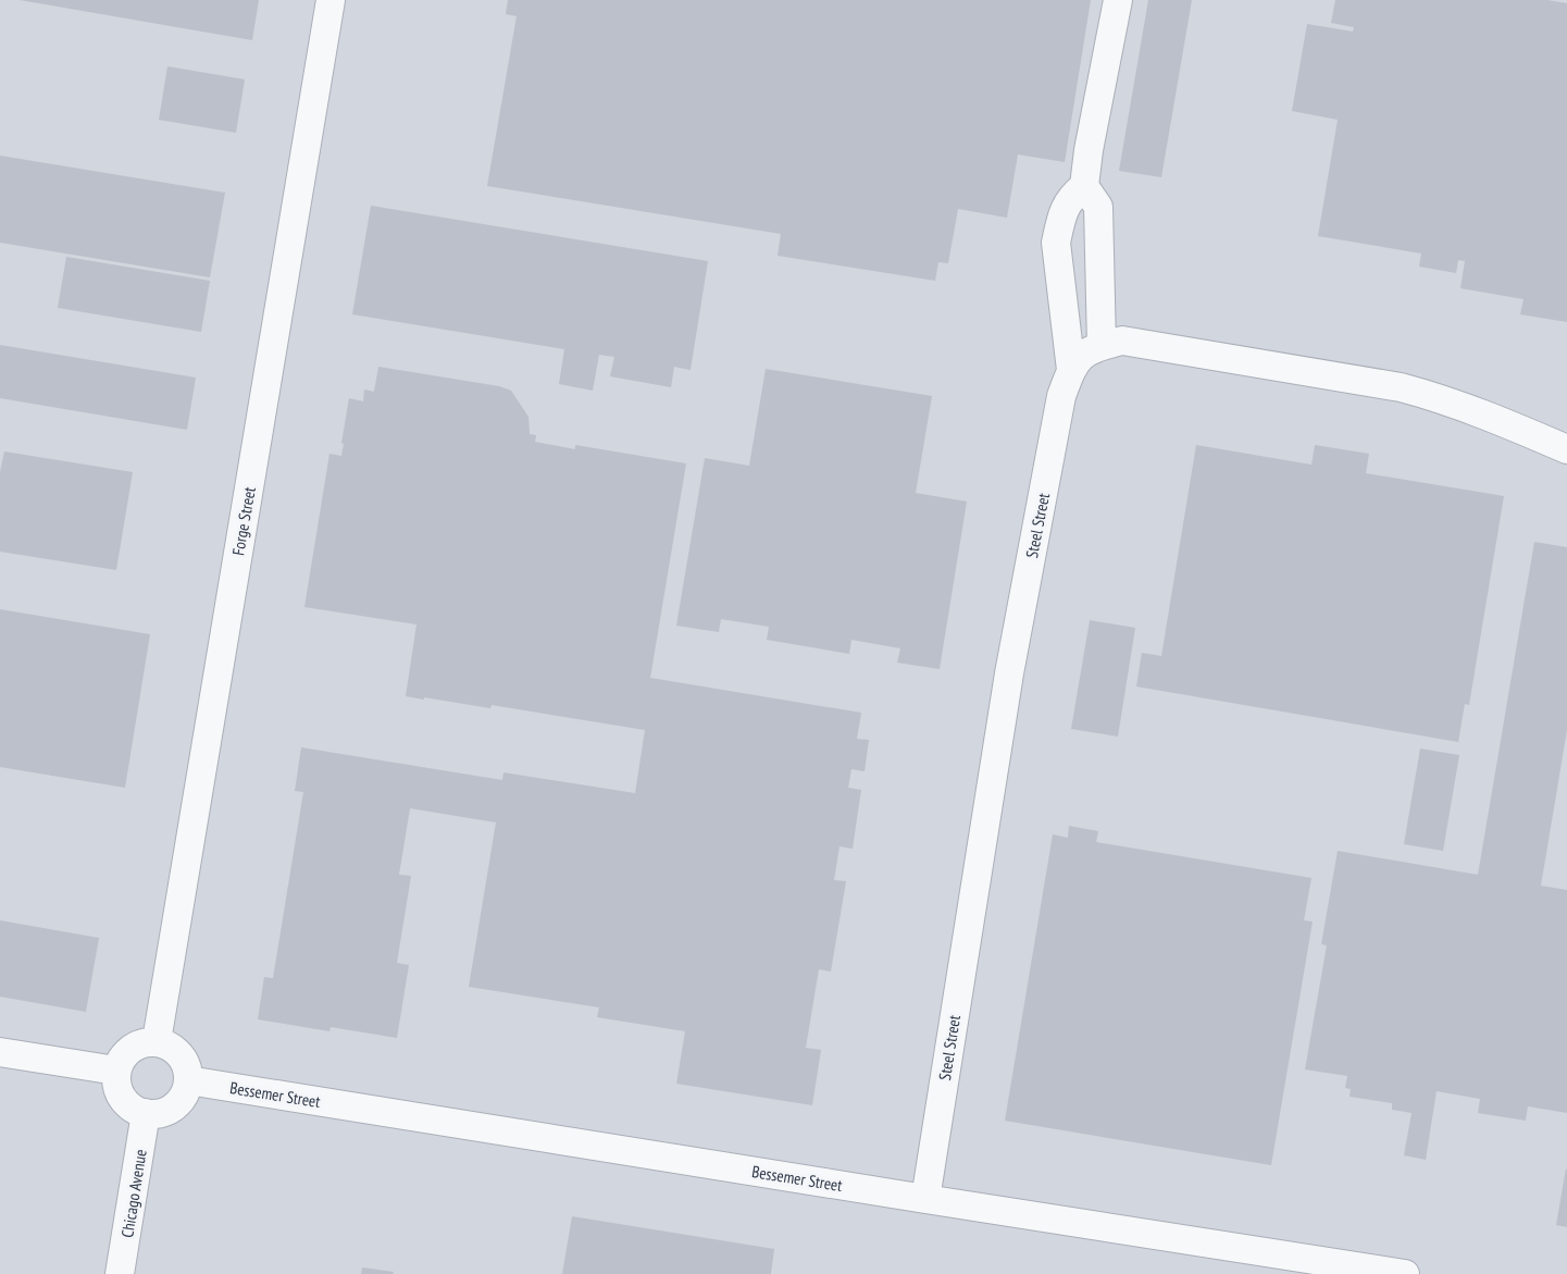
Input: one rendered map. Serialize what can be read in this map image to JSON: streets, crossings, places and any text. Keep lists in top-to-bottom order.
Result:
{
  "streets": {
    "street": [
      "Forge Street",
      "Steel Street",
      "Bessemer Street",
      "Chicago Avenue"
    ]
  },
  "crossings": [
    ["Forge Street", "Bessemer Street"],
    ["Forge Street", "Chicago Avenue"],
    ["Steel Street", "Bessemer Street"],
    ["Bessemer Street", "Chicago Avenue"]
  ]
}
